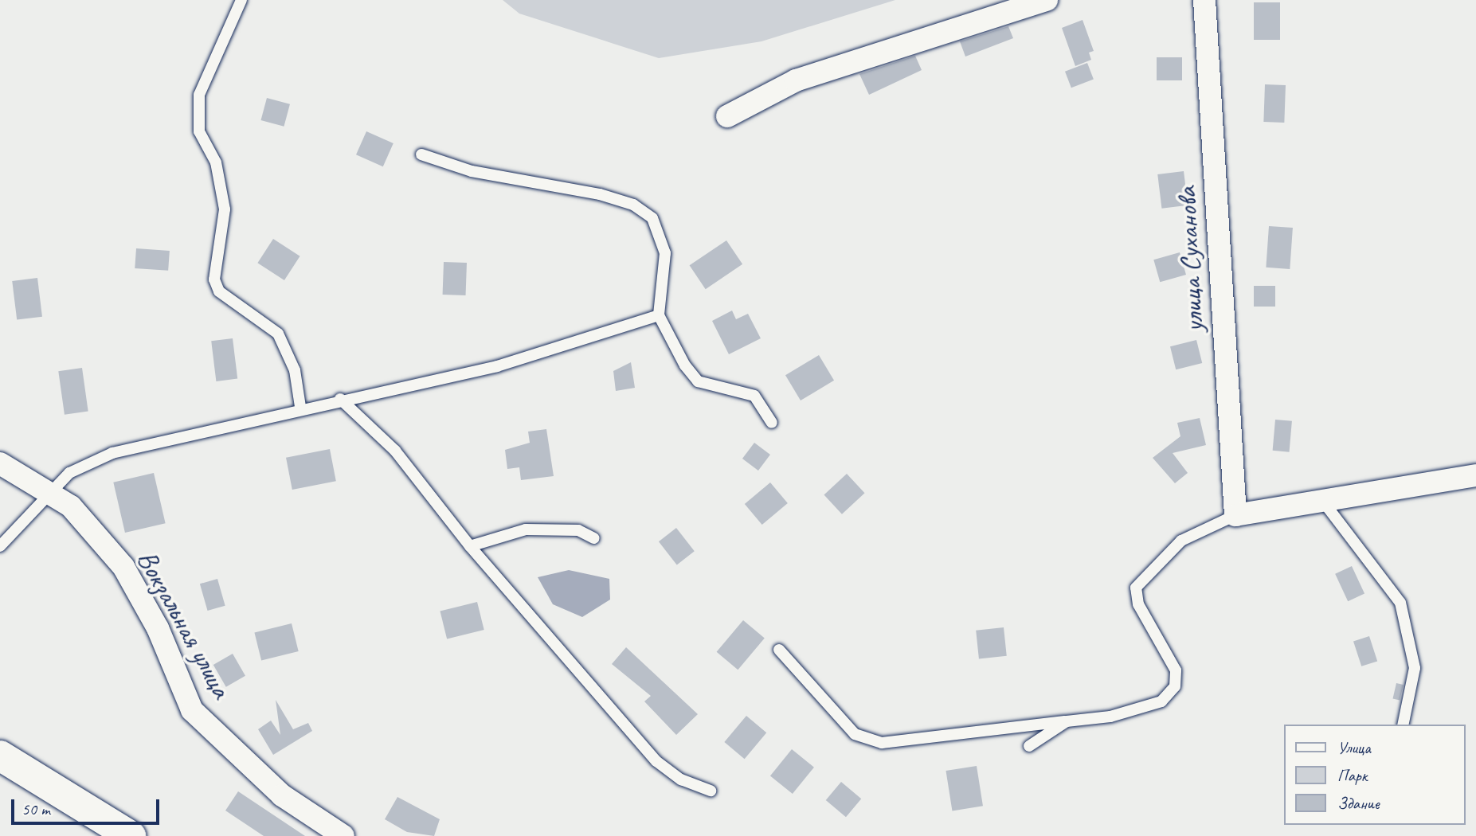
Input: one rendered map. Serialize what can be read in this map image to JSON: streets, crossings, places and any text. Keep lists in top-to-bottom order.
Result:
{
  "streets": {
    "street": ["улица Суханова", "Вокзальная улица"]
  },
  "legend": ["Улица", "Парк", "Здание"],
  "scale_bar": "50 m"
}
